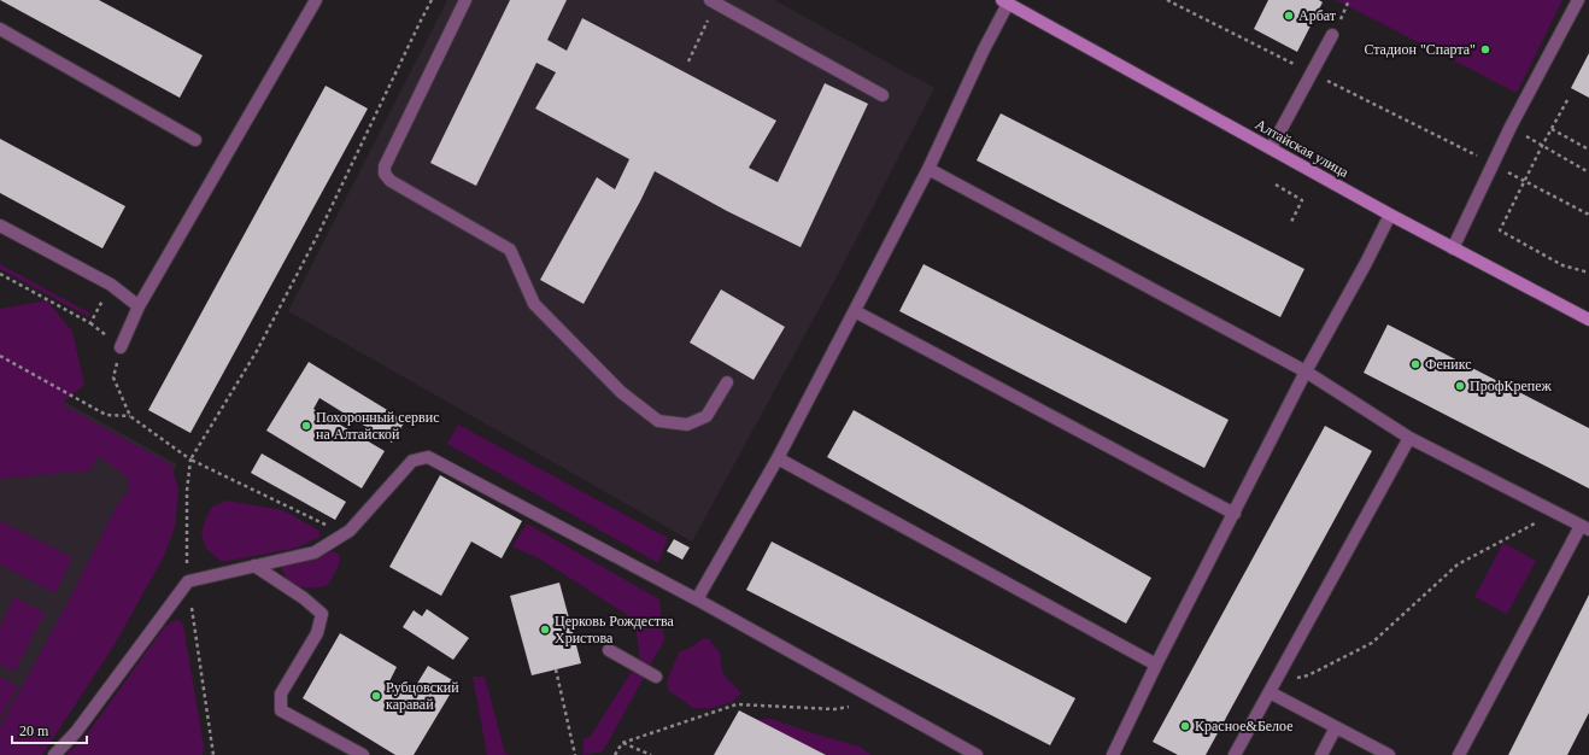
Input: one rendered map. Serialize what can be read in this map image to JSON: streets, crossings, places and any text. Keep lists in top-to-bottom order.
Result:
{
  "streets": {
    "main road": ["Алтайская улица"]
  },
  "places": [
    "Арбат",
    "Стадион \"Спарта\"",
    "Феникс",
    "ПрофКрепеж",
    "Похоронный сервис на Алтайской",
    "Церковь Рождества Христова",
    "Рубцовский каравай",
    "Красное&Белое"
  ],
  "scale_bar": "20 m"
}
